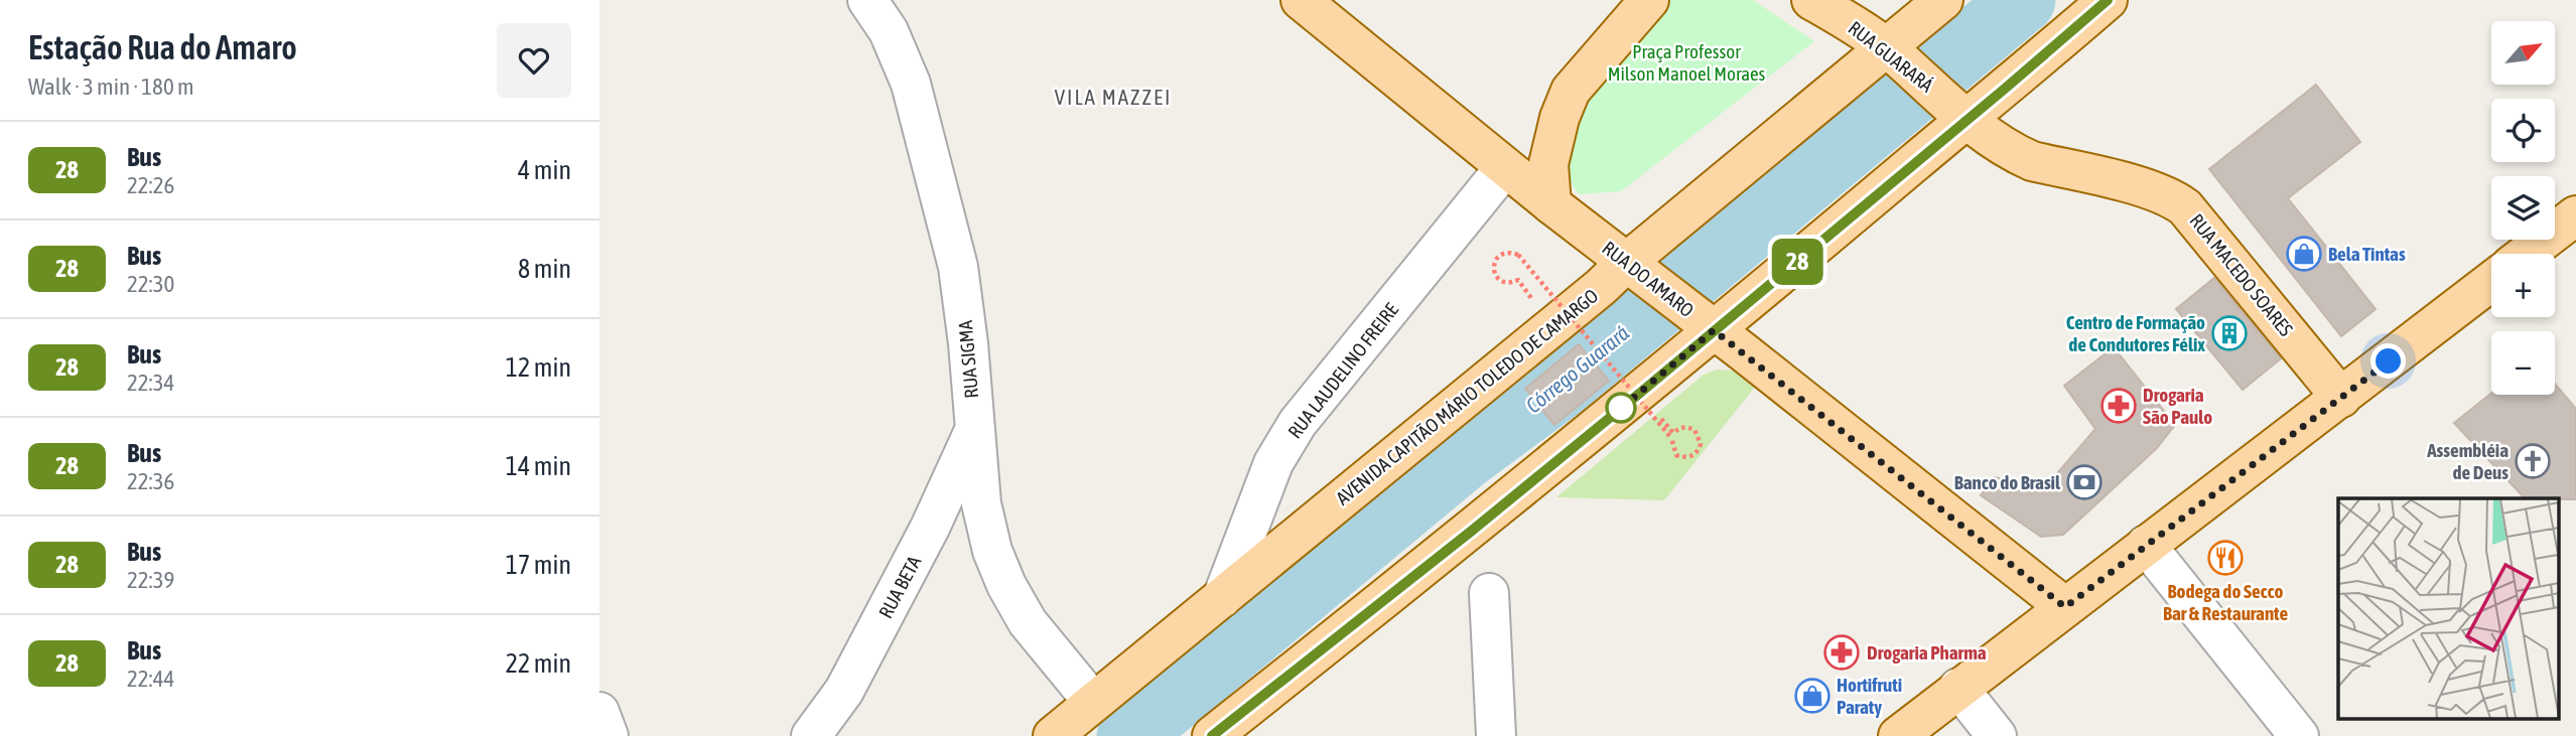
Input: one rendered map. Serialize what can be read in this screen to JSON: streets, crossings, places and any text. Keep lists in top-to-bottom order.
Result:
{
  "streets": {
    "main road": [
      "RUA GUARARÁ",
      "RUA MACEDO SOARES",
      "RUA DO AMARO",
      "AVENIDA CAPITÃO MÁRIO TOLEDO DE CAMARGO"
    ],
    "street": ["RUA SIGMA", "RUA LAUDELINO FREIRE", "RUA BETA"]
  },
  "crossings": [
    ["RUA GUARARÁ", "RUA MACEDO SOARES"],
    ["RUA GUARARÁ", "AVENIDA CAPITÃO MÁRIO TOLEDO DE CAMARGO"],
    ["RUA DO AMARO", "RUA LAUDELINO FREIRE"],
    ["RUA DO AMARO", "AVENIDA CAPITÃO MÁRIO TOLEDO DE CAMARGO"],
    ["RUA SIGMA", "AVENIDA CAPITÃO MÁRIO TOLEDO DE CAMARGO"],
    ["RUA SIGMA", "RUA BETA"],
    ["RUA LAUDELINO FREIRE", "AVENIDA CAPITÃO MÁRIO TOLEDO DE CAMARGO"]
  ],
  "districts": ["VILA MAZZEI"],
  "water": ["Córrego Guarará"],
  "parks": ["Praça Professor Milson Manoel Moraes"],
  "places": {
    "shop": ["Bela Tintas", "Hortifruti Paraty"],
    "building": ["Centro de Formação de Condutores Félix"],
    "pharmacy": ["Drogaria São Paulo", "Drogaria Pharma"],
    "church": ["Assembléia de Deus"],
    "bank": ["Banco do Brasil"],
    "restaurant": ["Bodega do Secco Bar & Restaurante"]
  },
  "lines": ["bus line 28"],
  "north": "top right",
  "page": {
    "heading": ["Estação Rua do Amaro", "Walk · 3 min · 180 m"],
    "on_map": "28",
    "map_buttons": ["+", "−"],
    "list": [
      {
        "mark": "28",
        "name": "Bus",
        "note": "22:26",
        "value": "4 min"
      },
      {
        "mark": "28",
        "name": "Bus",
        "note": "22:30",
        "value": "8 min"
      },
      {
        "mark": "28",
        "name": "Bus",
        "note": "22:34",
        "value": "12 min"
      },
      {
        "mark": "28",
        "name": "Bus",
        "note": "22:36",
        "value": "14 min"
      },
      {
        "mark": "28",
        "name": "Bus",
        "note": "22:39",
        "value": "17 min"
      },
      {
        "mark": "28",
        "name": "Bus",
        "note": "22:44",
        "value": "22 min"
      }
    ]
  }
}
